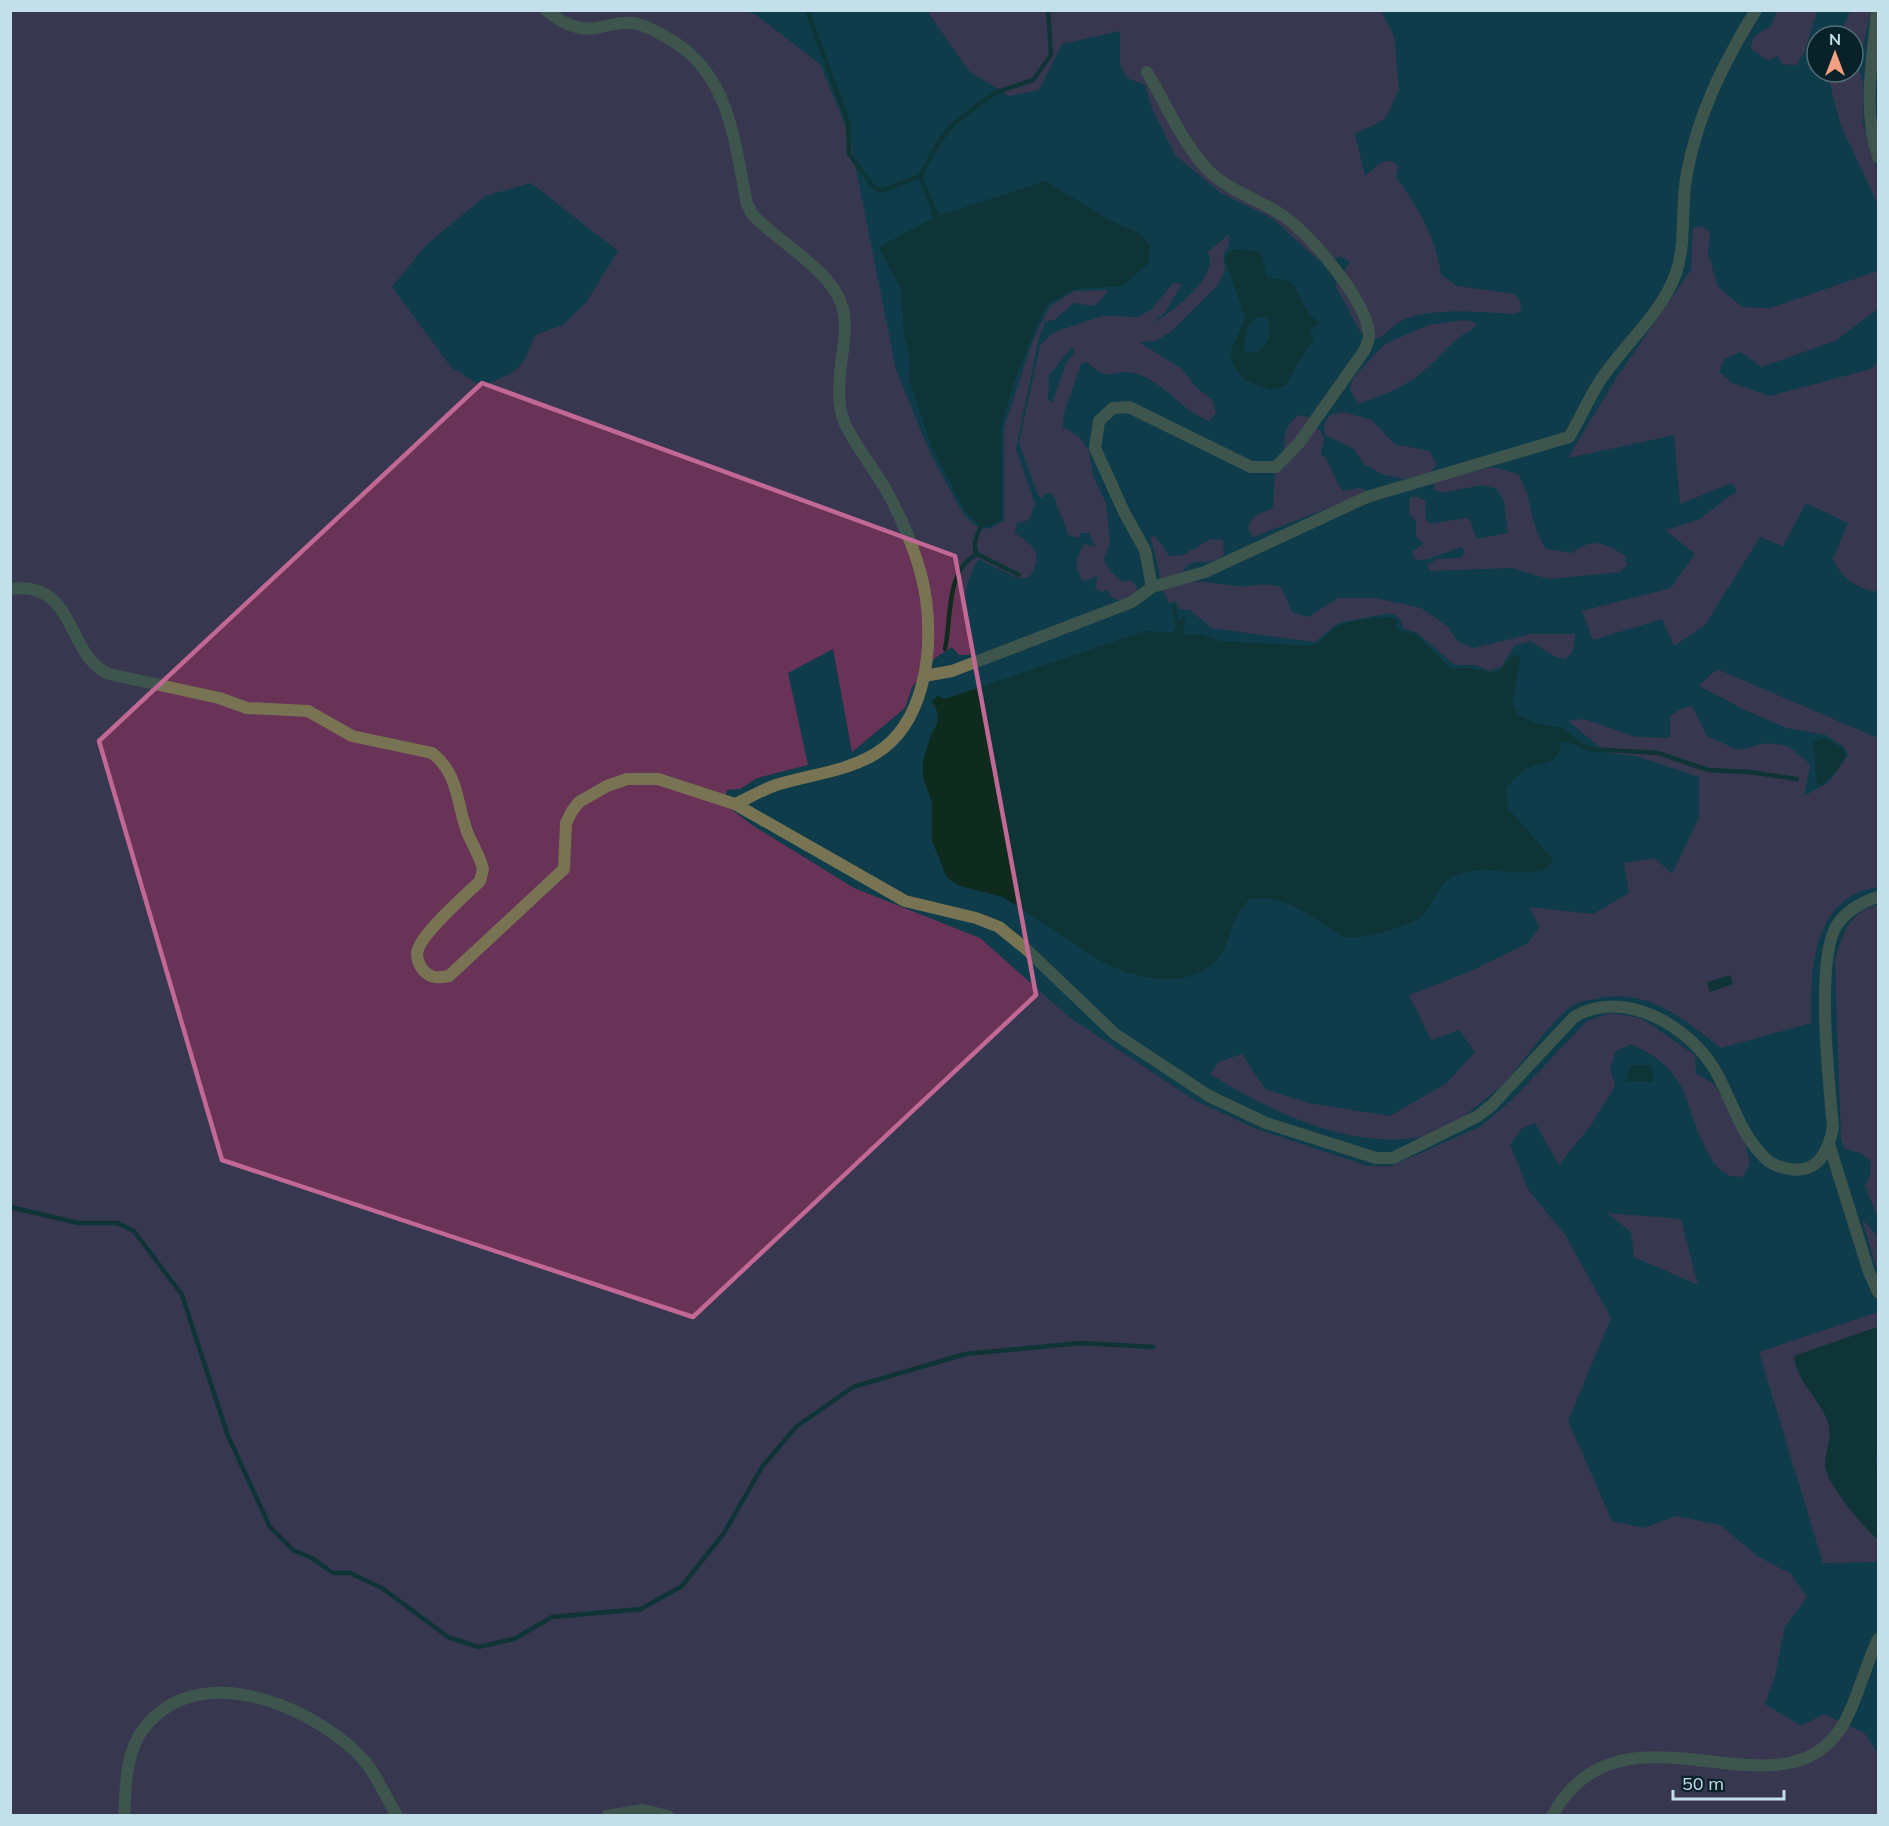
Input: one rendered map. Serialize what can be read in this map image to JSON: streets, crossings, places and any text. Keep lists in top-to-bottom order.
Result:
{
  "scale_bar": "50 m",
  "north": "top"
}
